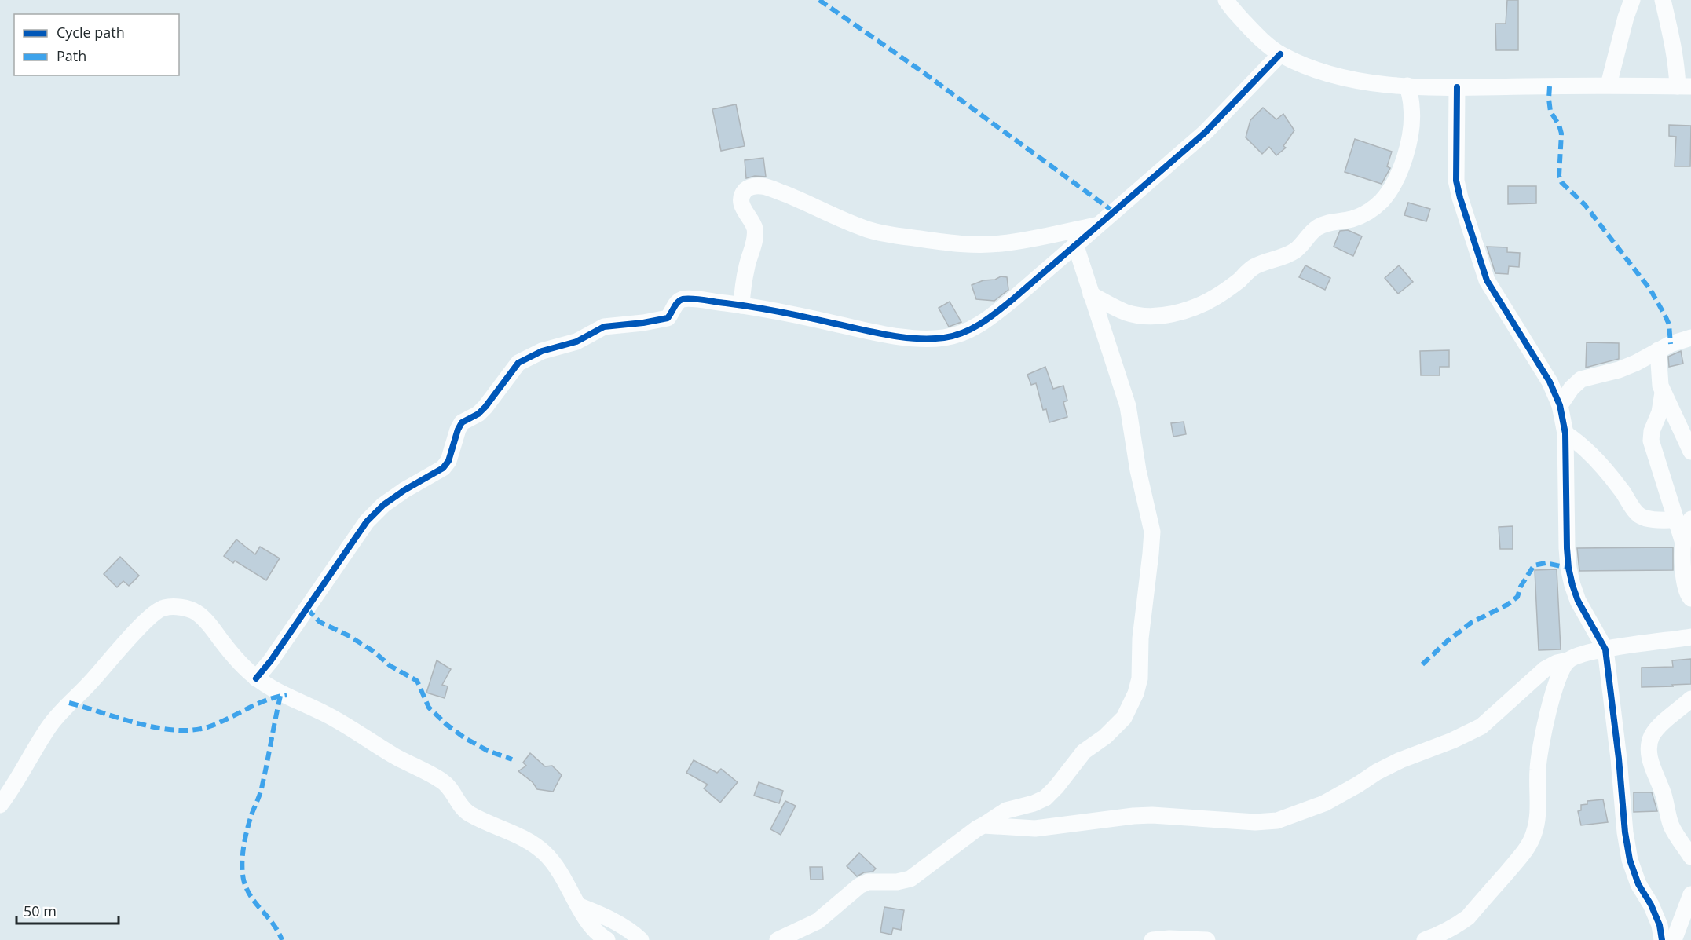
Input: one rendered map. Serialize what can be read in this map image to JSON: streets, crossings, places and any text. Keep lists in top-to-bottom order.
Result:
{
  "legend": ["Cycle path", "Path"],
  "scale_bar": "50 m"
}
